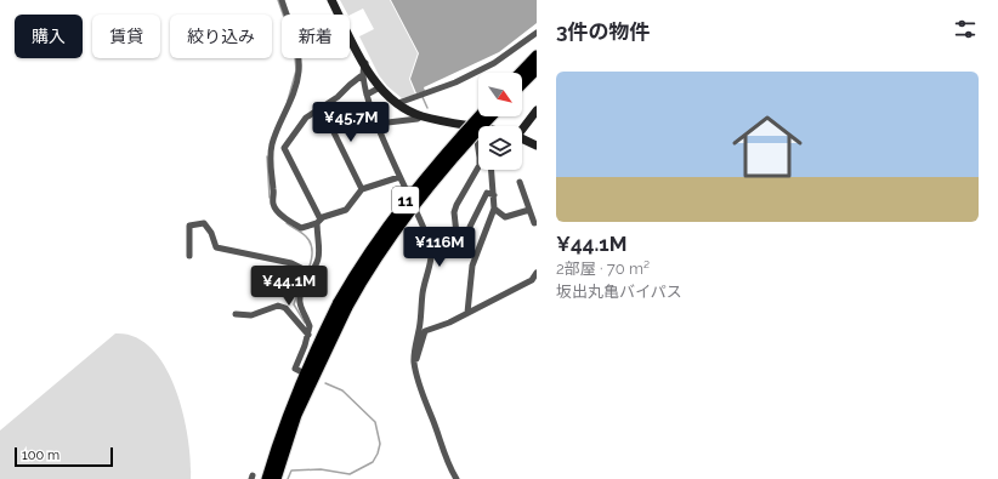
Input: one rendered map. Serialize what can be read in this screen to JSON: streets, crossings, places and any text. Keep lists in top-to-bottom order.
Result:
{
  "streets": {
    "highway": ["11"]
  },
  "scale_bar": "100 m",
  "north": "bottom right",
  "page": {
    "heading": "3件の物件",
    "chip": [
      "購入",
      "賃貸",
      "絞り込み",
      "新着"
    ],
    "list": [
      {
        "name": "¥44.1M",
        "note": "2部屋 · 70 m² · 坂出丸亀バイパス"
      }
    ],
    "price": ["¥45.7M", "¥116M", "¥44.1M"],
    "scale": "100 m"
  }
}
